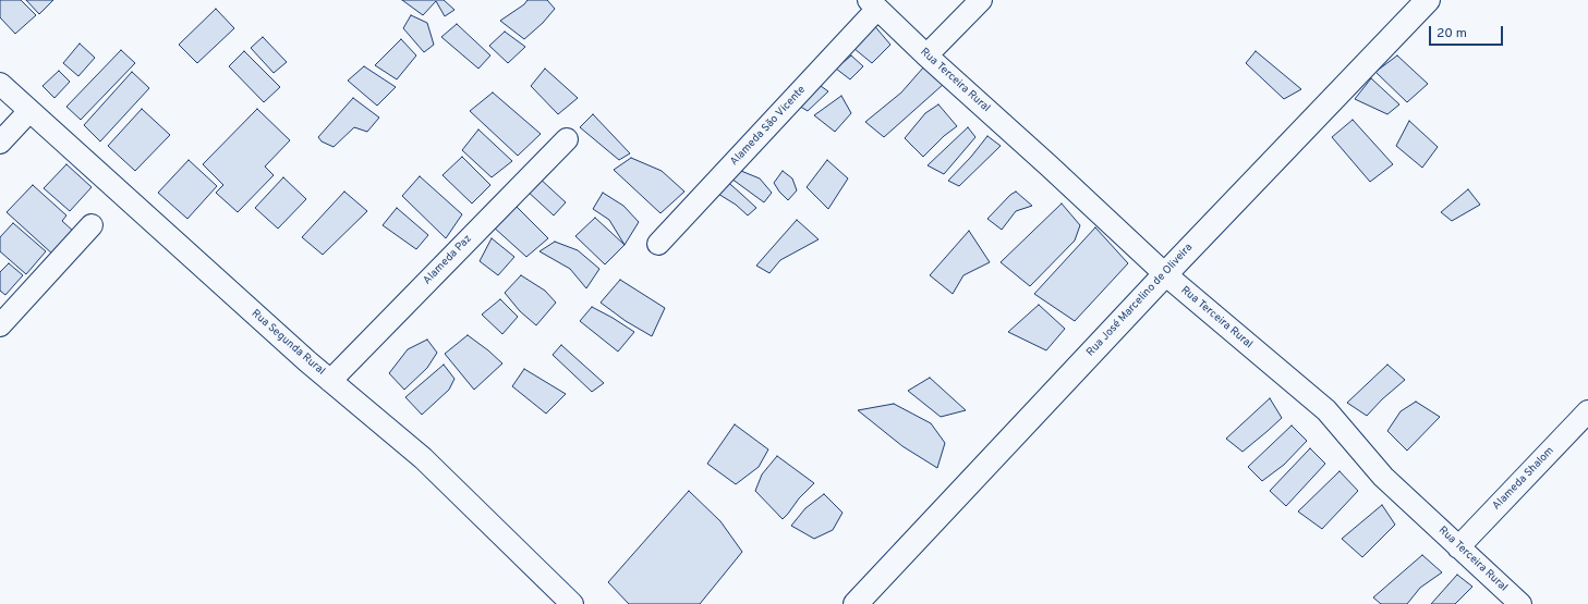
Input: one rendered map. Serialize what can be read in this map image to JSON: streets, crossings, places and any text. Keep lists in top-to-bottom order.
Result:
{
  "streets": {
    "street": [
      "Rua Terceira Rural",
      "Alameda São Vicente",
      "Alameda Paz",
      "Rua José Marcelino de Oliveira",
      "Rua Segunda Rural",
      "Alameda Shalom"
    ]
  },
  "crossings": [
    ["Rua Terceira Rural", "Alameda São Vicente"],
    ["Rua Terceira Rural", "Rua José Marcelino de Oliveira"],
    ["Rua Terceira Rural", "Alameda Shalom"],
    ["Alameda Paz", "Rua Segunda Rural"]
  ],
  "scale_bar": "20 m"
}
